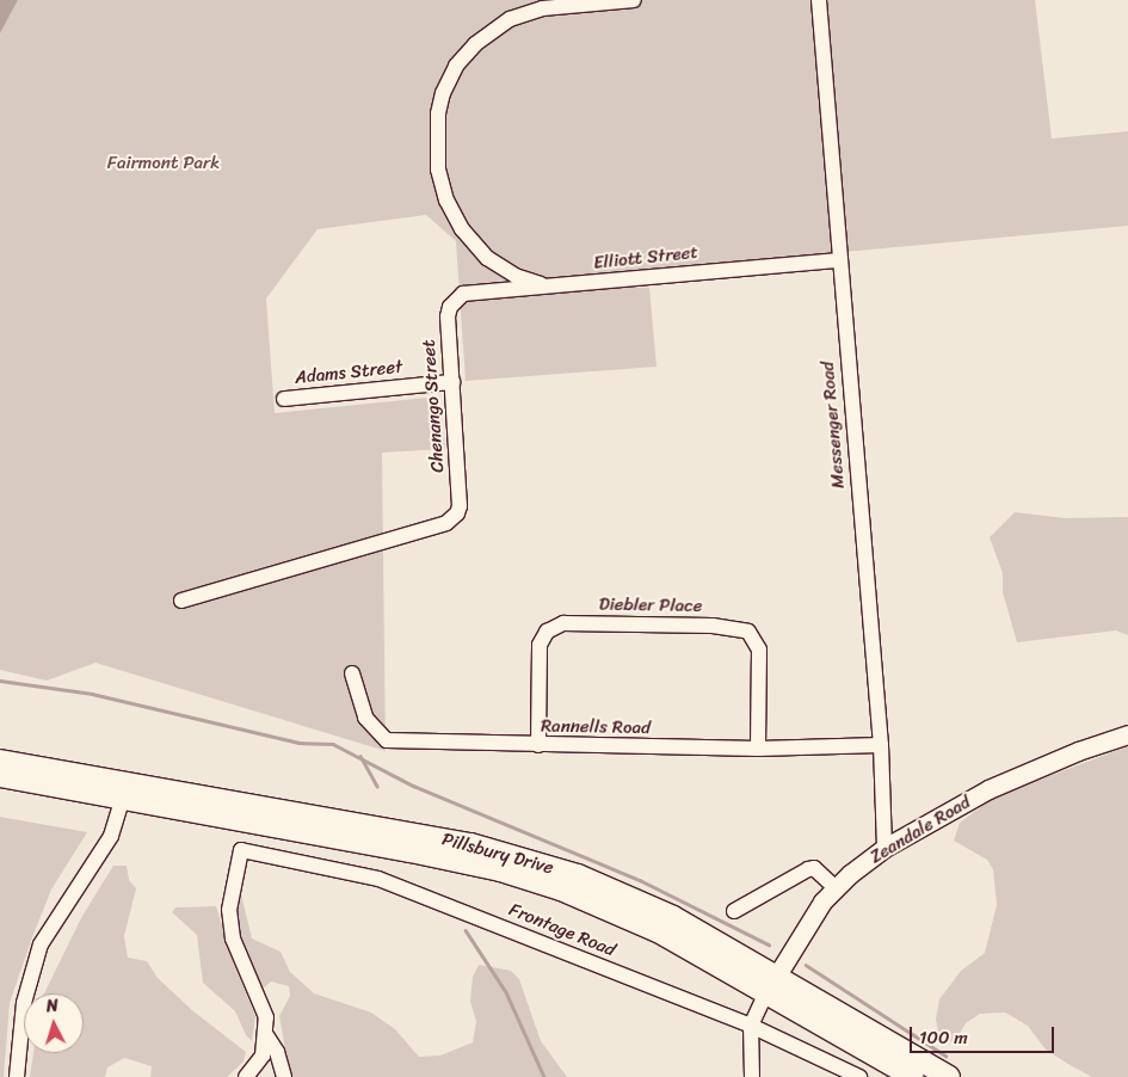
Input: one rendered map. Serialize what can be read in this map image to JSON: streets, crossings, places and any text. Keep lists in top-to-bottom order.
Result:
{
  "streets": {
    "highway": ["Pillsbury Drive"],
    "main road": ["Zeandale Road"],
    "street": [
      "Elliott Street",
      "Adams Street",
      "Chenango Street",
      "Messenger Road",
      "Diebler Place",
      "Rannells Road",
      "Frontage Road"
    ]
  },
  "crossings": [
    ["Elliott Street", "Chenango Street"],
    ["Elliott Street", "Messenger Road"],
    ["Adams Street", "Chenango Street"],
    ["Messenger Road", "Rannells Road"],
    ["Messenger Road", "Zeandale Road"],
    ["Diebler Place", "Rannells Road"],
    ["Zeandale Road", "Pillsbury Drive"]
  ],
  "parks": ["Fairmont Park"],
  "scale_bar": "100 m",
  "north": "top"
}
